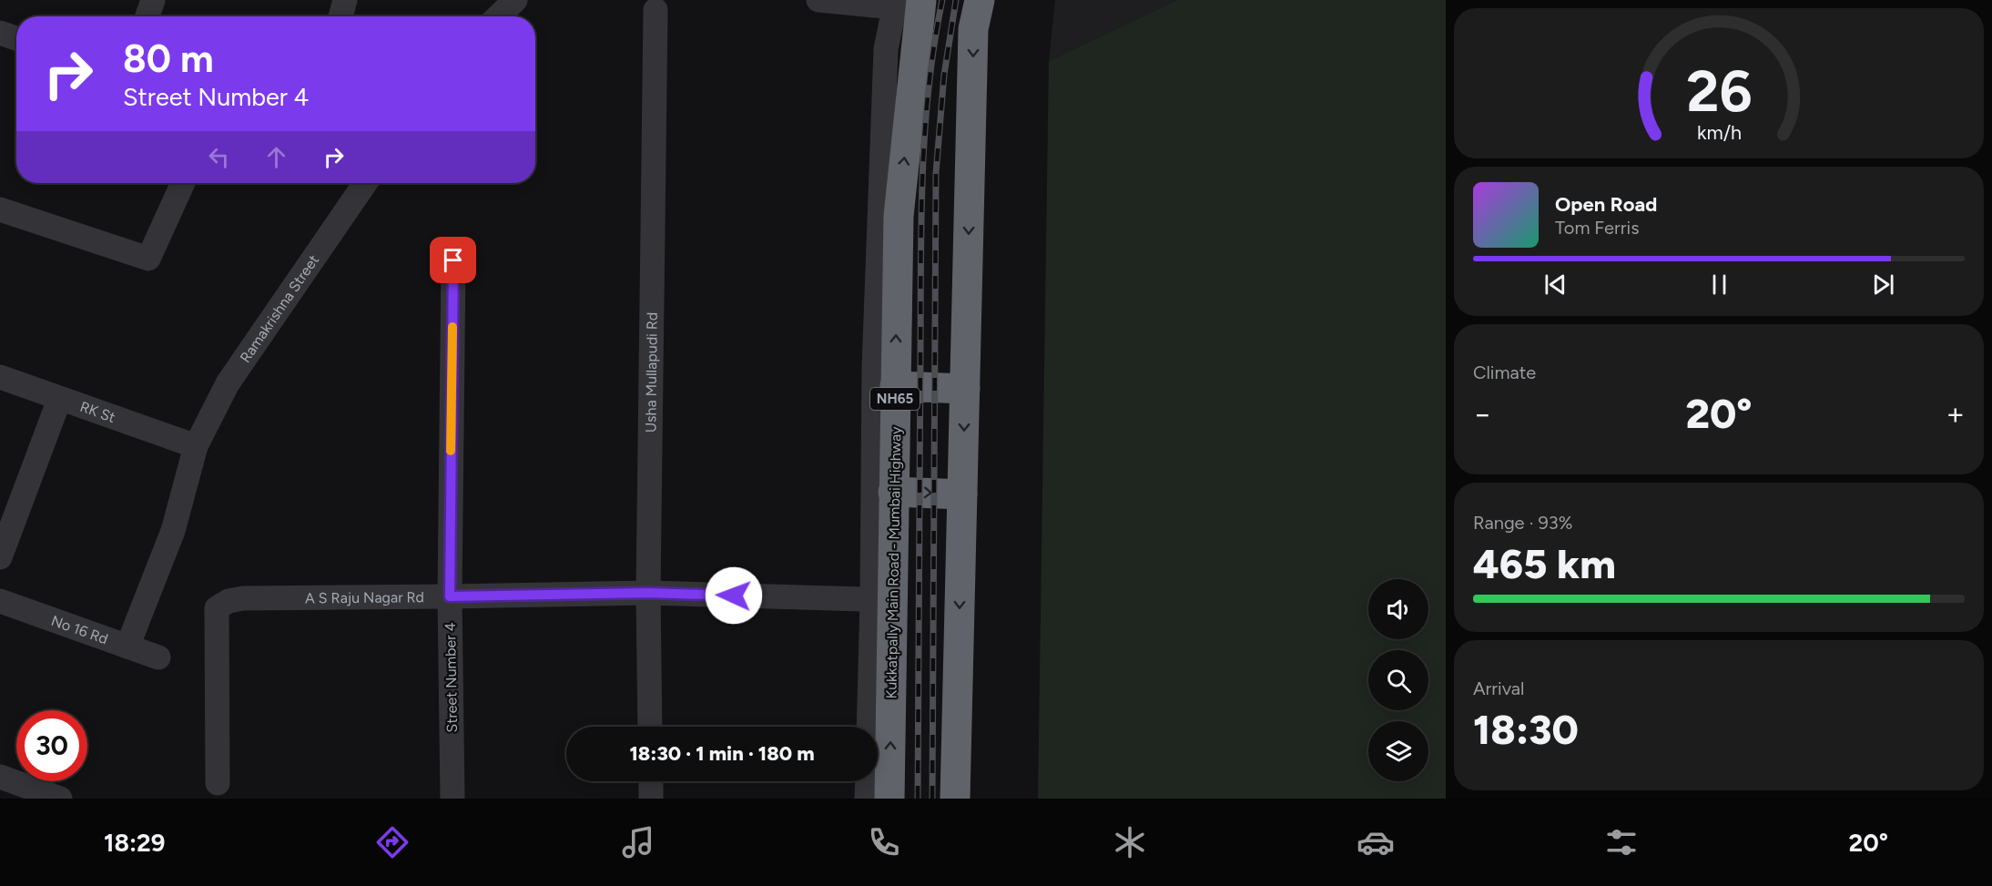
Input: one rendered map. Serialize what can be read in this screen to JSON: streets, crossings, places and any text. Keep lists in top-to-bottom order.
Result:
{
  "streets": {
    "highway": ["NH65", "Kukkatpally Main Road - Mumbai Highway"],
    "street": [
      "Ramakrishna Street",
      "Usha Mullapudi Rd",
      "RK St",
      "A S Raju Nagar Rd",
      "No 16 Rd",
      "Street Number 4"
    ]
  },
  "crossings": [
    ["Ramakrishna Street", "RK St"],
    ["Ramakrishna Street", "No 16 Rd"],
    ["Usha Mullapudi Rd", "A S Raju Nagar Rd"],
    ["Kukkatpally Main Road - Mumbai Highway", "A S Raju Nagar Rd"],
    ["A S Raju Nagar Rd", "Street Number 4"]
  ],
  "page": {
    "turn": ["80 m", "Street Number 4"],
    "song": ["Open Road", "Tom Ferris"],
    "tile": [
      "Climate",
      ["Range · 93%", "465 km"],
      ["Arrival", "18:30"]
    ],
    "heat": ["−", "20°", "+"],
    "limit": "30",
    "trip": "18:30 · 1 min · 180 m",
    "tabs": ["18:29", "20°"],
    "gauge": ["26", "km/h"]
  }
}
